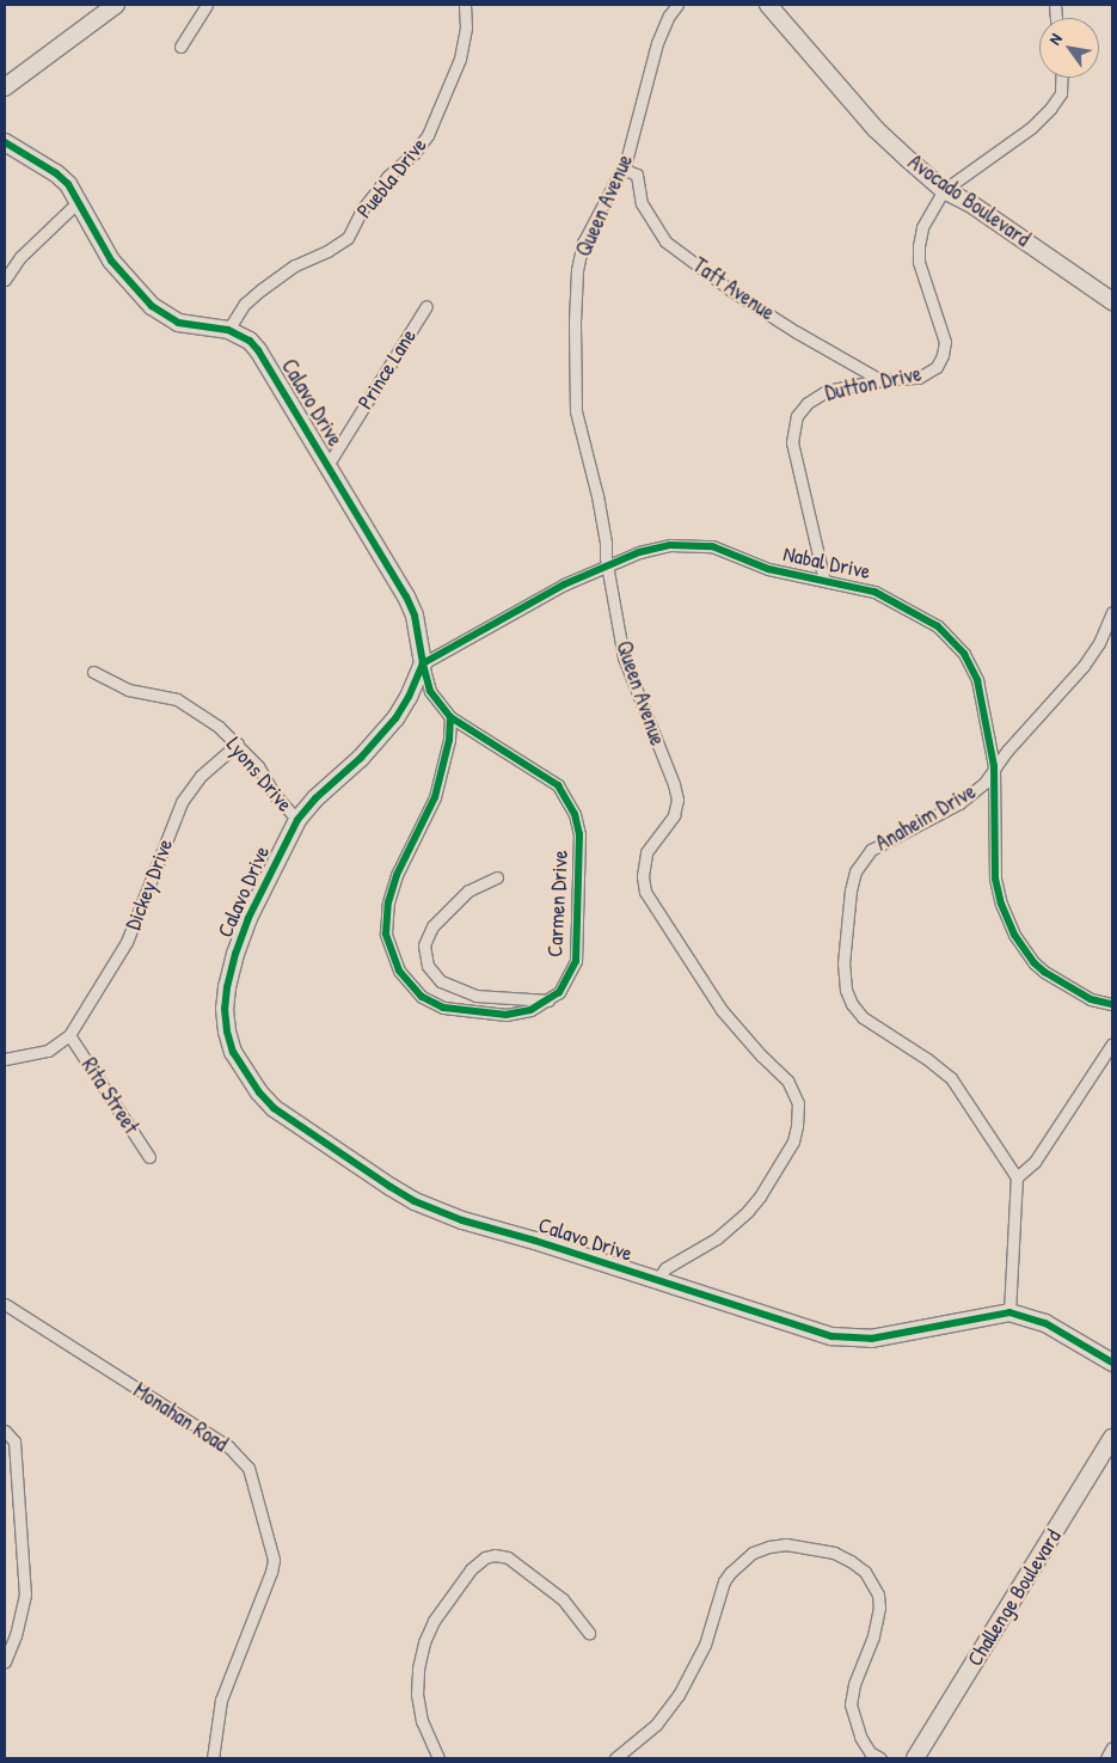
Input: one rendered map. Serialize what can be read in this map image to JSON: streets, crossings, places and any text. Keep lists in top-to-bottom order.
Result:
{
  "streets": {
    "street": [
      "Puebla Drive",
      "Avocado Boulevard",
      "Queen Avenue",
      "Taft Avenue",
      "Prince Lane",
      "Dutton Drive",
      "Calavo Drive",
      "Nabal Drive",
      "Lyons Drive",
      "Anaheim Drive",
      "Dickey Drive",
      "Carmen Drive",
      "Rita Street",
      "Monahan Road",
      "Challenge Boulevard"
    ]
  },
  "crossings": [
    ["Puebla Drive", "Calavo Drive"],
    ["Avocado Boulevard", "Dutton Drive"],
    ["Queen Avenue", "Taft Avenue"],
    ["Queen Avenue", "Calavo Drive"],
    ["Queen Avenue", "Nabal Drive"],
    ["Taft Avenue", "Dutton Drive"],
    ["Prince Lane", "Calavo Drive"],
    ["Dutton Drive", "Nabal Drive"],
    ["Calavo Drive", "Nabal Drive"],
    ["Calavo Drive", "Lyons Drive"],
    ["Calavo Drive", "Carmen Drive"],
    ["Nabal Drive", "Anaheim Drive"],
    ["Nabal Drive", "Carmen Drive"],
    ["Lyons Drive", "Dickey Drive"],
    ["Dickey Drive", "Rita Street"]
  ],
  "north": "top left"
}
